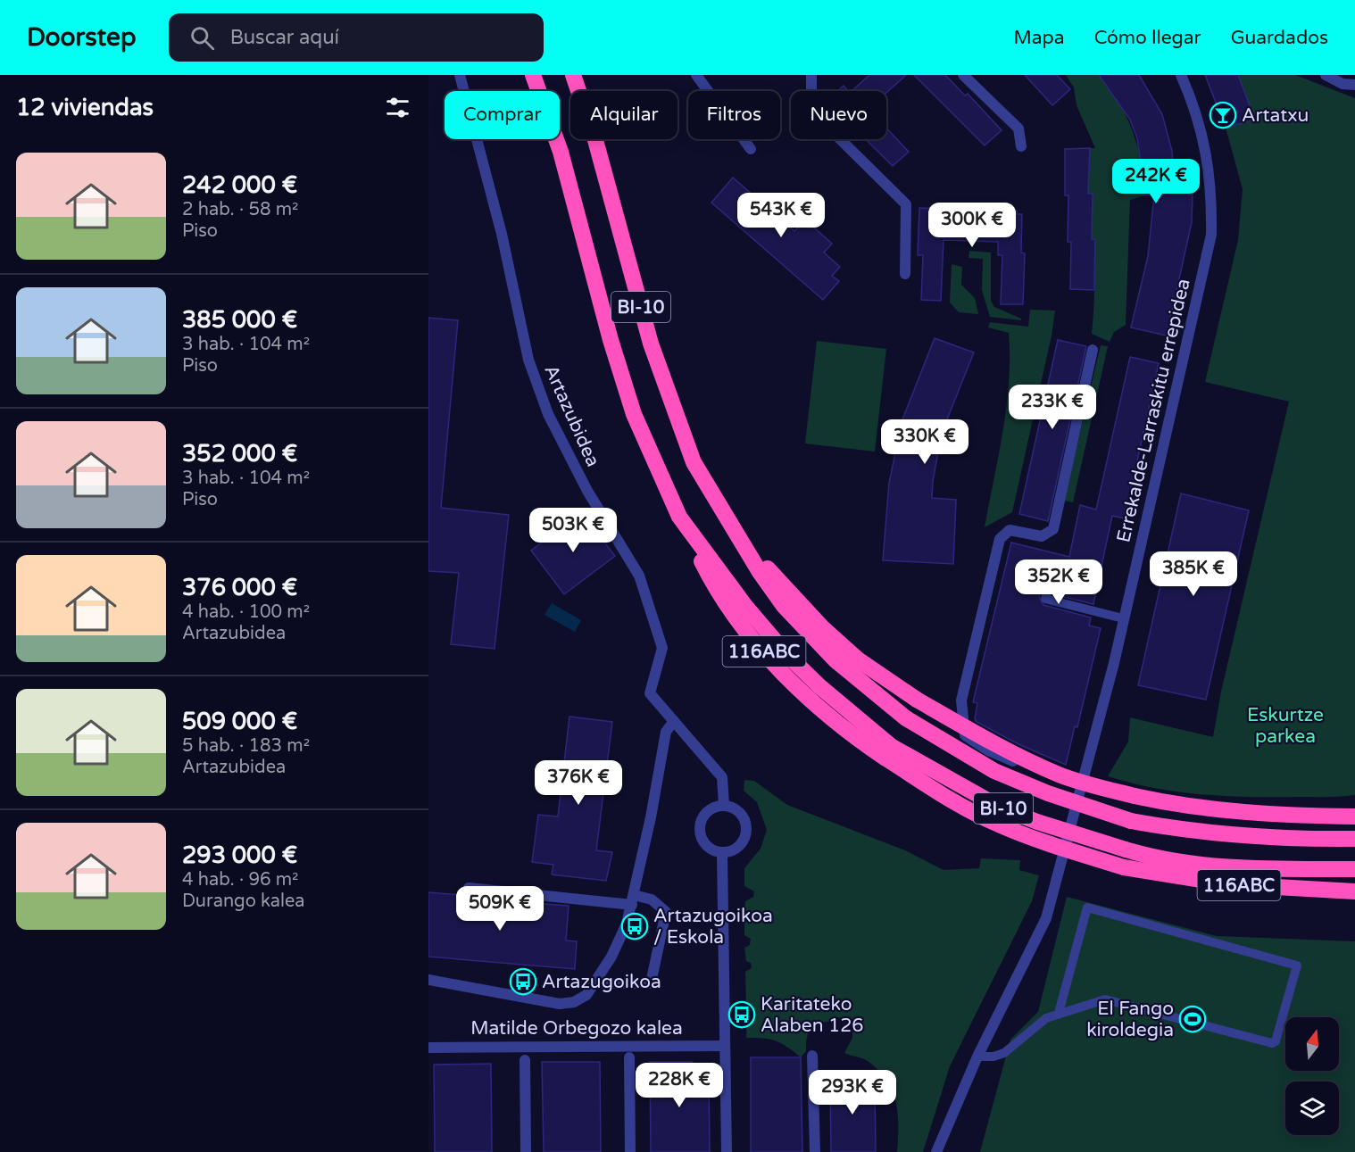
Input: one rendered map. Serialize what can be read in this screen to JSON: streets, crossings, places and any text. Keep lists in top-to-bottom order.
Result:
{
  "streets": {
    "highway": ["BI-10", "116ABC"],
    "street": ["Errekalde-Larraskitu errepidea", "Artazubidea", "Matilde Orbegozo kalea"]
  },
  "crossings": [
    ["BI-10", "116ABC"]
  ],
  "parks": ["Eskurtze parkea"],
  "places": {
    "bar": ["Artatxu"],
    "bus stop": ["Artazugoikoa / Eskola", "Artazugoikoa", "Karitateko Alaben 126"],
    "sports": ["El Fango kiroldegia"]
  },
  "north": "top",
  "page": {
    "header": "Doorstep",
    "search": "Buscar aquí",
    "nav": ["Mapa", "Cómo llegar", "Guardados"],
    "heading": "12 viviendas",
    "chip": [
      "Comprar",
      "Alquilar",
      "Filtros",
      "Nuevo"
    ],
    "list": [
      {
        "name": "242 000 €",
        "note": "2 hab. · 58 m² · Piso"
      },
      {
        "name": "385 000 €",
        "note": "3 hab. · 104 m² · Piso"
      },
      {
        "name": "352 000 €",
        "note": "3 hab. · 104 m² · Piso"
      },
      {
        "name": "376 000 €",
        "note": "4 hab. · 100 m² · Artazubidea"
      },
      {
        "name": "509 000 €",
        "note": "5 hab. · 183 m² · Artazubidea"
      },
      {
        "name": "293 000 €",
        "note": "4 hab. · 96 m² · Durango kalea"
      }
    ],
    "price": [
      "242K €",
      "543K €",
      "300K €",
      "233K €",
      "330K €",
      "503K €",
      "385K €",
      "352K €",
      "376K €",
      "509K €",
      "228K €",
      "293K €"
    ]
  }
}
